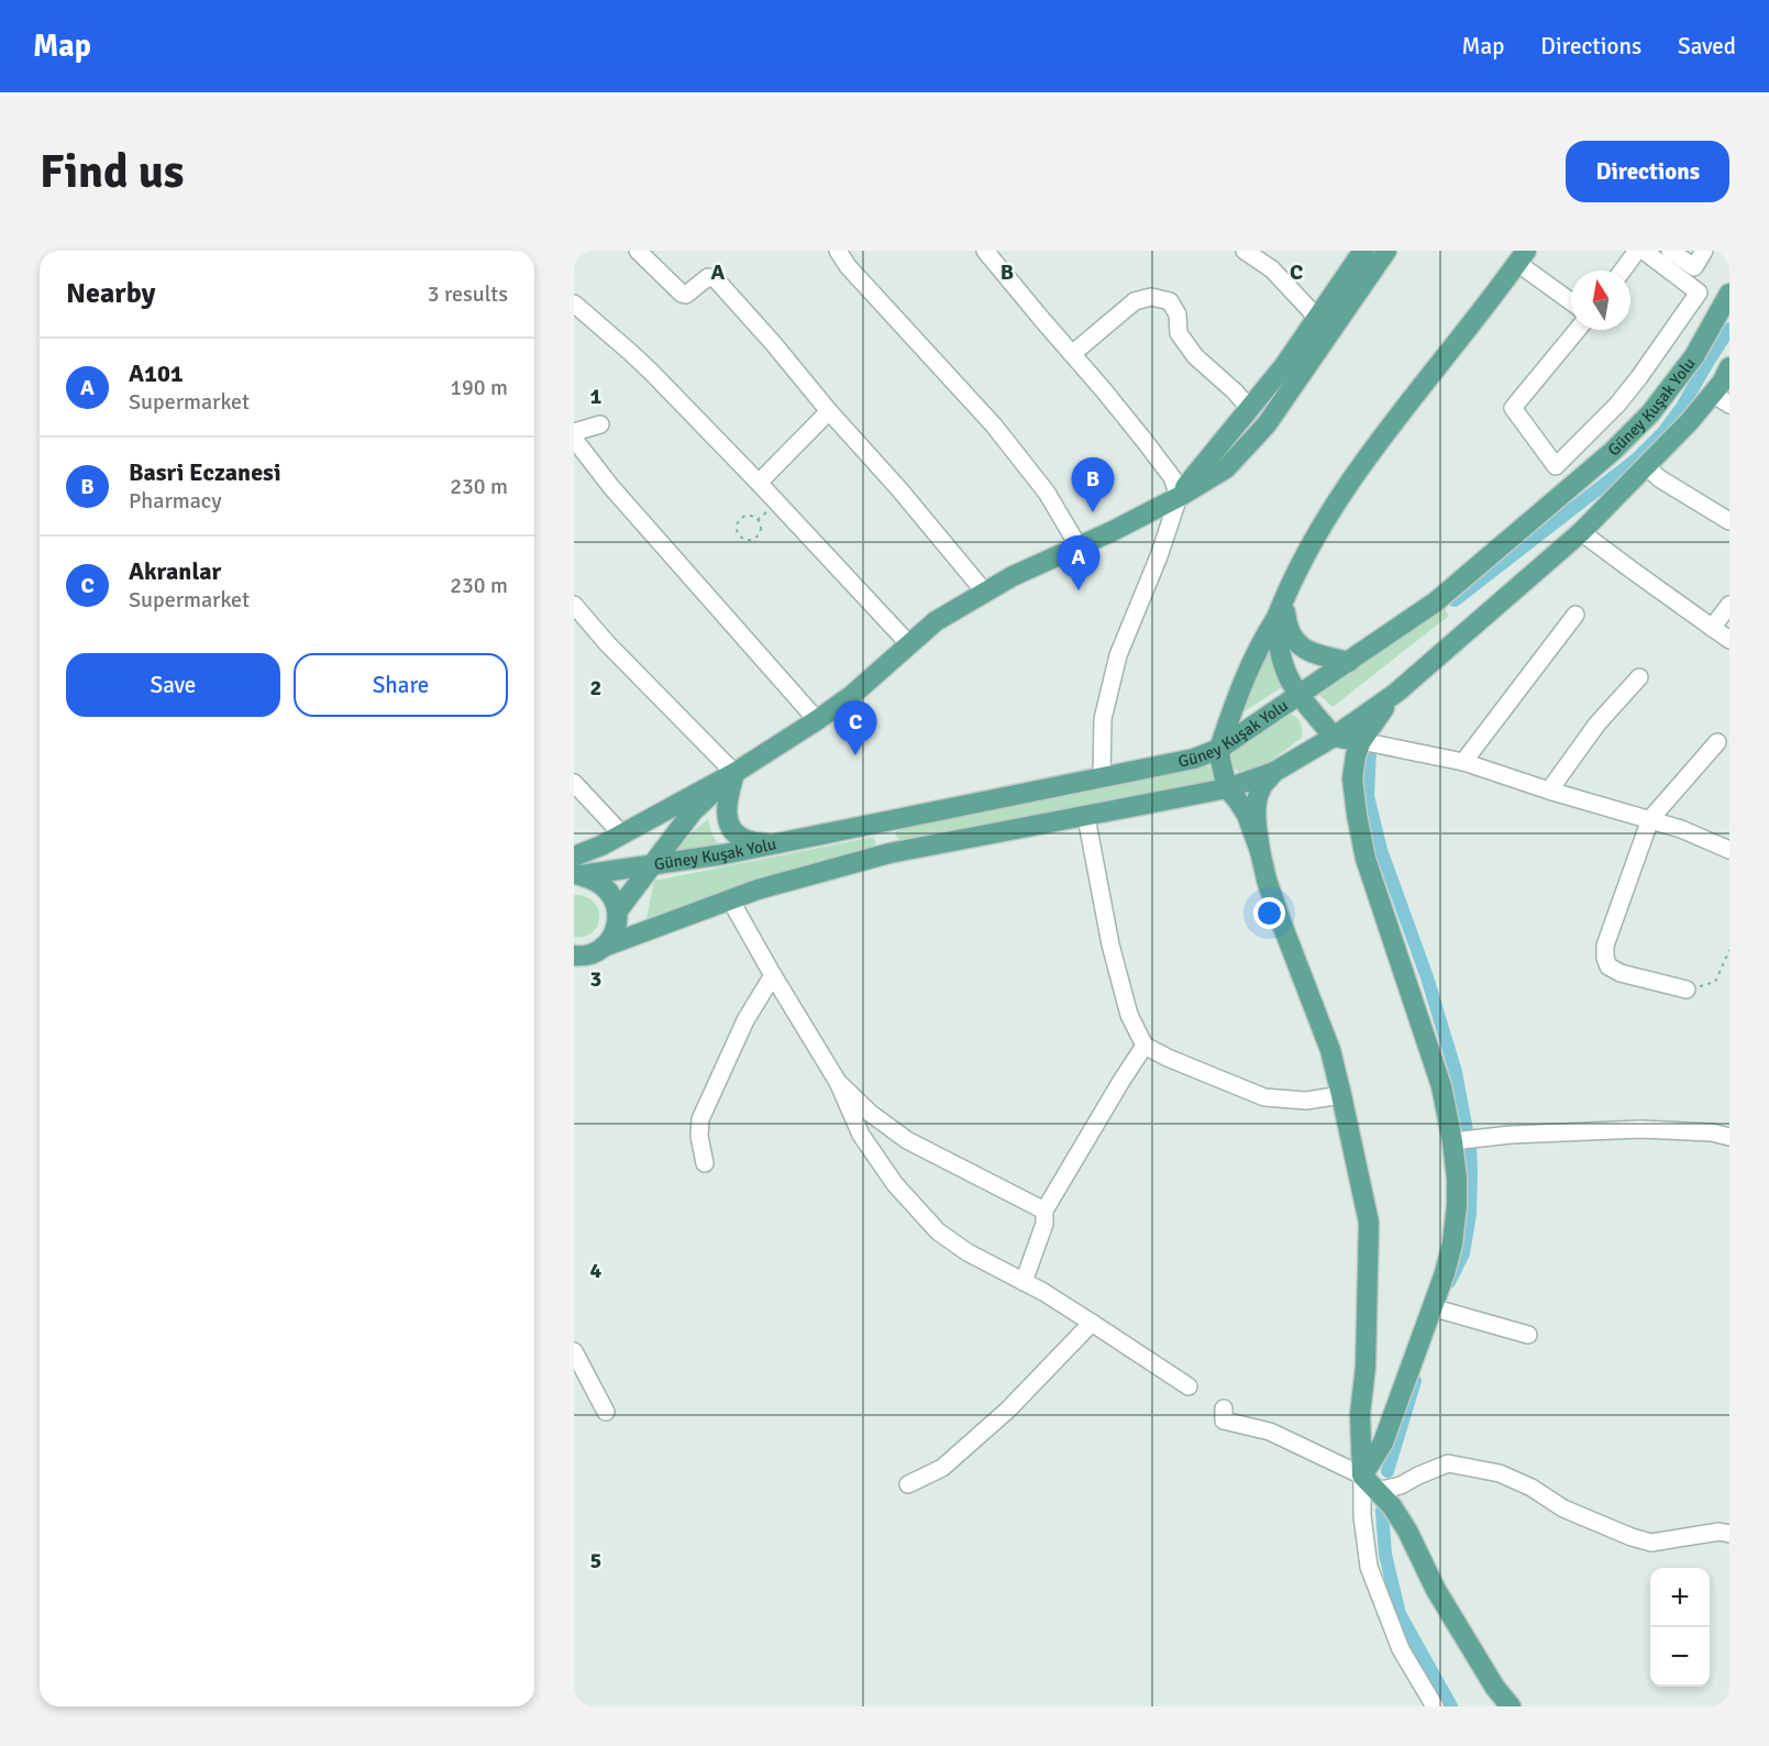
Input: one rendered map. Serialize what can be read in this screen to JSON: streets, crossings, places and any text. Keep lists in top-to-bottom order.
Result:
{
  "streets": {
    "main road": ["Güney Kuşak Yolu"]
  },
  "north": "top",
  "page": {
    "header": "Map",
    "nav": ["Map", "Directions", "Saved"],
    "buttons": [
      "Directions",
      ["Save", "Share"]
    ],
    "title": "Find us",
    "heading": ["Nearby", "3 results"],
    "list": [
      {
        "mark": "A",
        "name": "A101",
        "note": "Supermarket",
        "value": "190 m"
      },
      {
        "mark": "B",
        "name": "Basri Eczanesi",
        "note": "Pharmacy",
        "value": "230 m"
      },
      {
        "mark": "C",
        "name": "Akranlar",
        "note": "Supermarket",
        "value": "230 m"
      }
    ],
    "pins": ["B", "A", "C"],
    "map_buttons": ["+", "−"]
  },
  "grid": {
    "columns": ["A", "B", "C"],
    "rows": [
      "1",
      "2",
      "3",
      "4",
      "5"
    ]
  }
}
